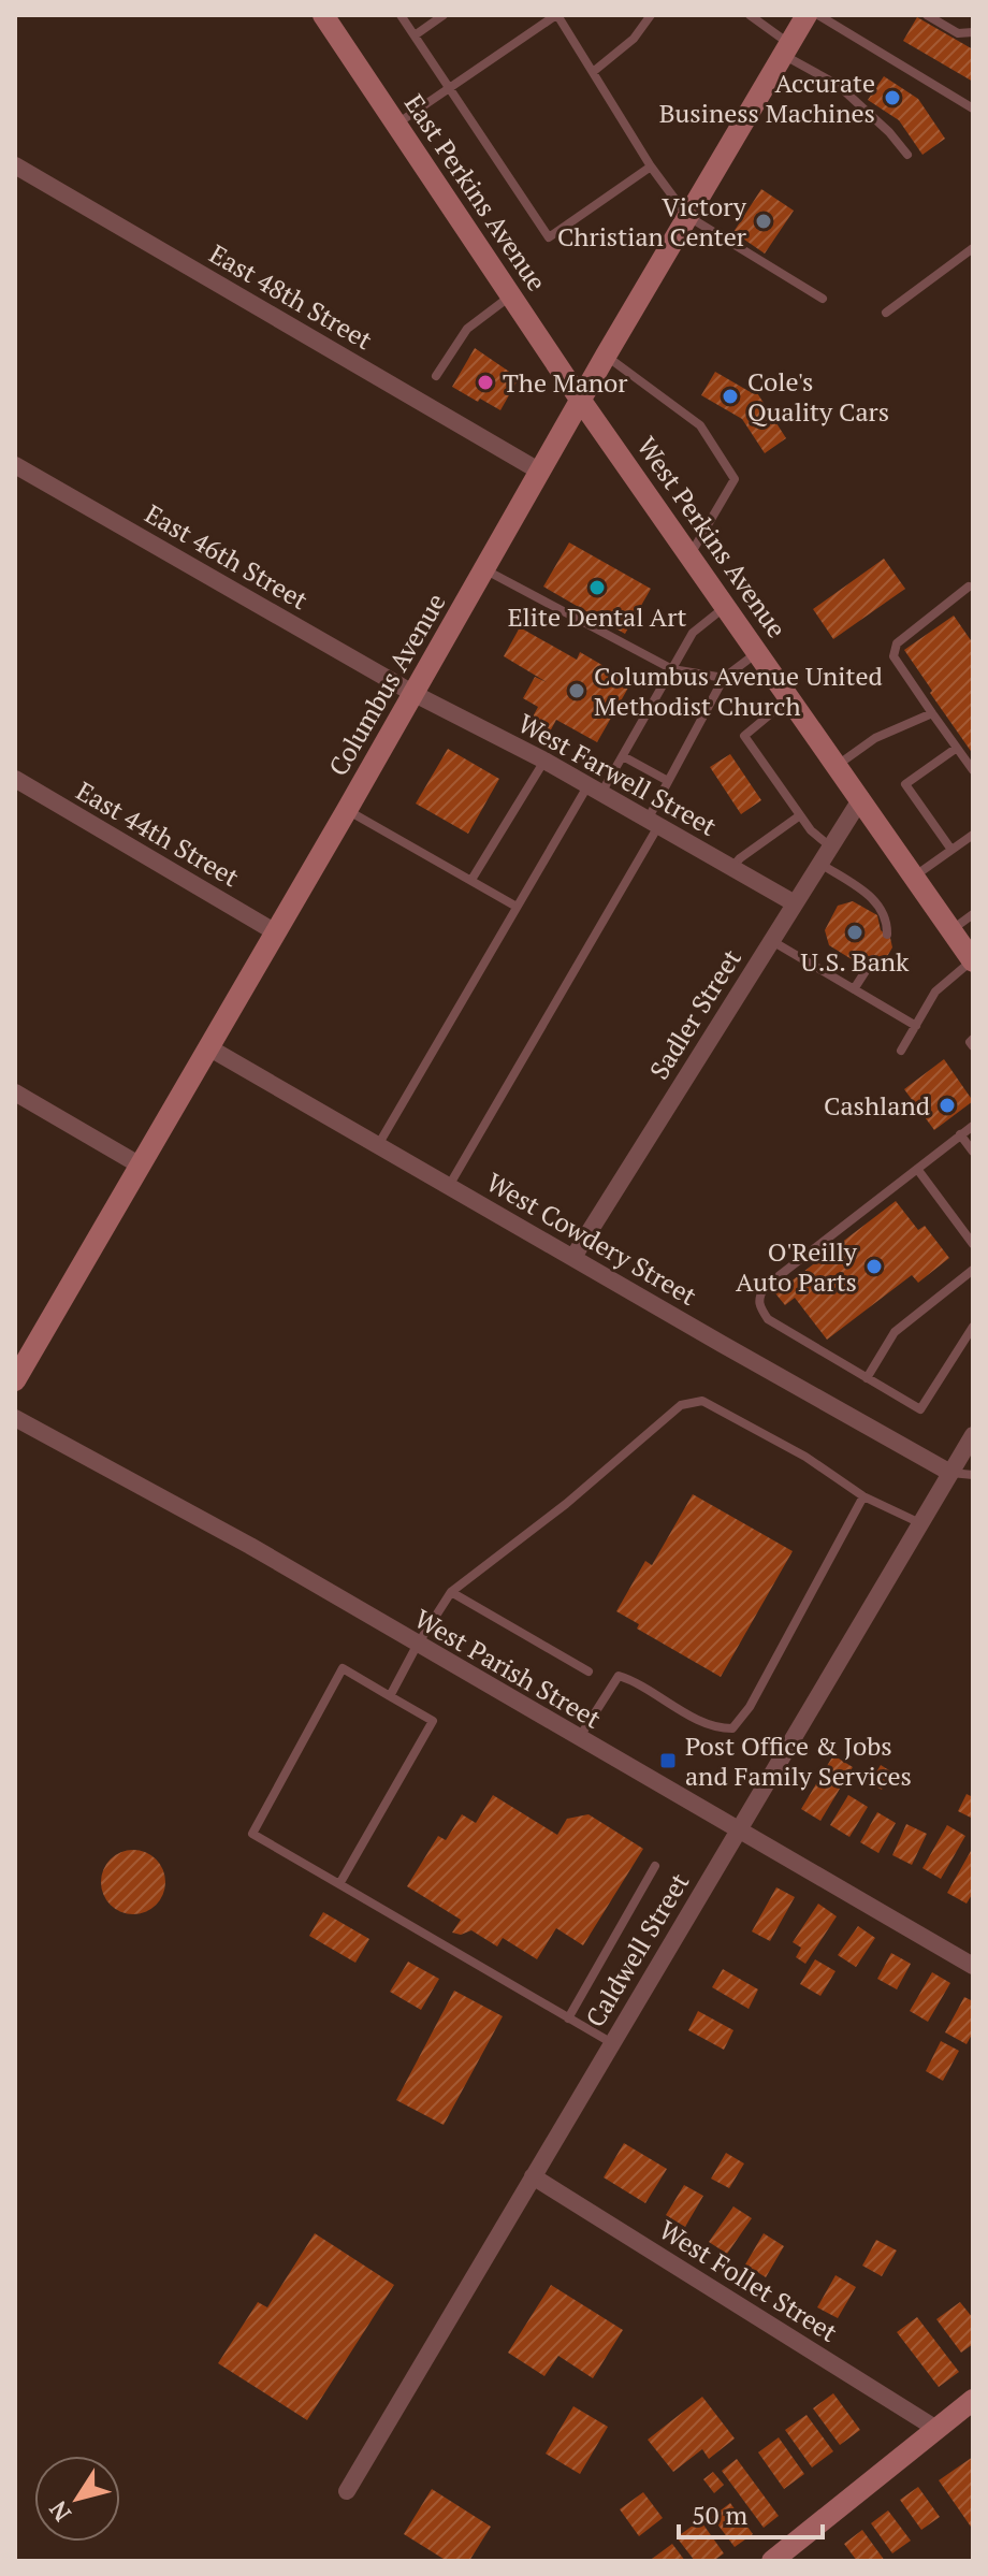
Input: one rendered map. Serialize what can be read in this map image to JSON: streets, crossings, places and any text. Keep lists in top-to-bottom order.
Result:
{
  "streets": {
    "main road": ["East Perkins Avenue", "West Perkins Avenue", "Columbus Avenue"],
    "street": [
      "East 48th Street",
      "East 46th Street",
      "West Farwell Street",
      "East 44th Street",
      "Sadler Street",
      "West Cowdery Street",
      "West Parish Street",
      "Caldwell Street",
      "West Follet Street"
    ]
  },
  "crossings": [
    ["East Perkins Avenue", "West Perkins Avenue"],
    ["East Perkins Avenue", "Columbus Avenue"],
    ["East 48th Street", "Columbus Avenue"],
    ["West Perkins Avenue", "Columbus Avenue"],
    ["West Perkins Avenue", "Sadler Street"],
    ["East 46th Street", "Columbus Avenue"],
    ["East 46th Street", "West Farwell Street"],
    ["Columbus Avenue", "West Farwell Street"],
    ["Columbus Avenue", "East 44th Street"],
    ["Columbus Avenue", "West Cowdery Street"],
    ["West Farwell Street", "Sadler Street"],
    ["Sadler Street", "West Cowdery Street"],
    ["West Cowdery Street", "Caldwell Street"],
    ["West Parish Street", "Caldwell Street"],
    ["Caldwell Street", "West Follet Street"]
  ],
  "places": {
    "other": [
      "Accurate Business Machines",
      "Victory Christian Center",
      "The Manor",
      "Cole's Quality Cars",
      "Elite Dental Art",
      "Columbus Avenue United Methodist Church",
      "U.S. Bank",
      "Cashland",
      "O'Reilly Auto Parts"
    ],
    "transit": ["Post Office & Jobs and Family Services"]
  },
  "scale_bar": "50 m",
  "north": "bottom left"
}
